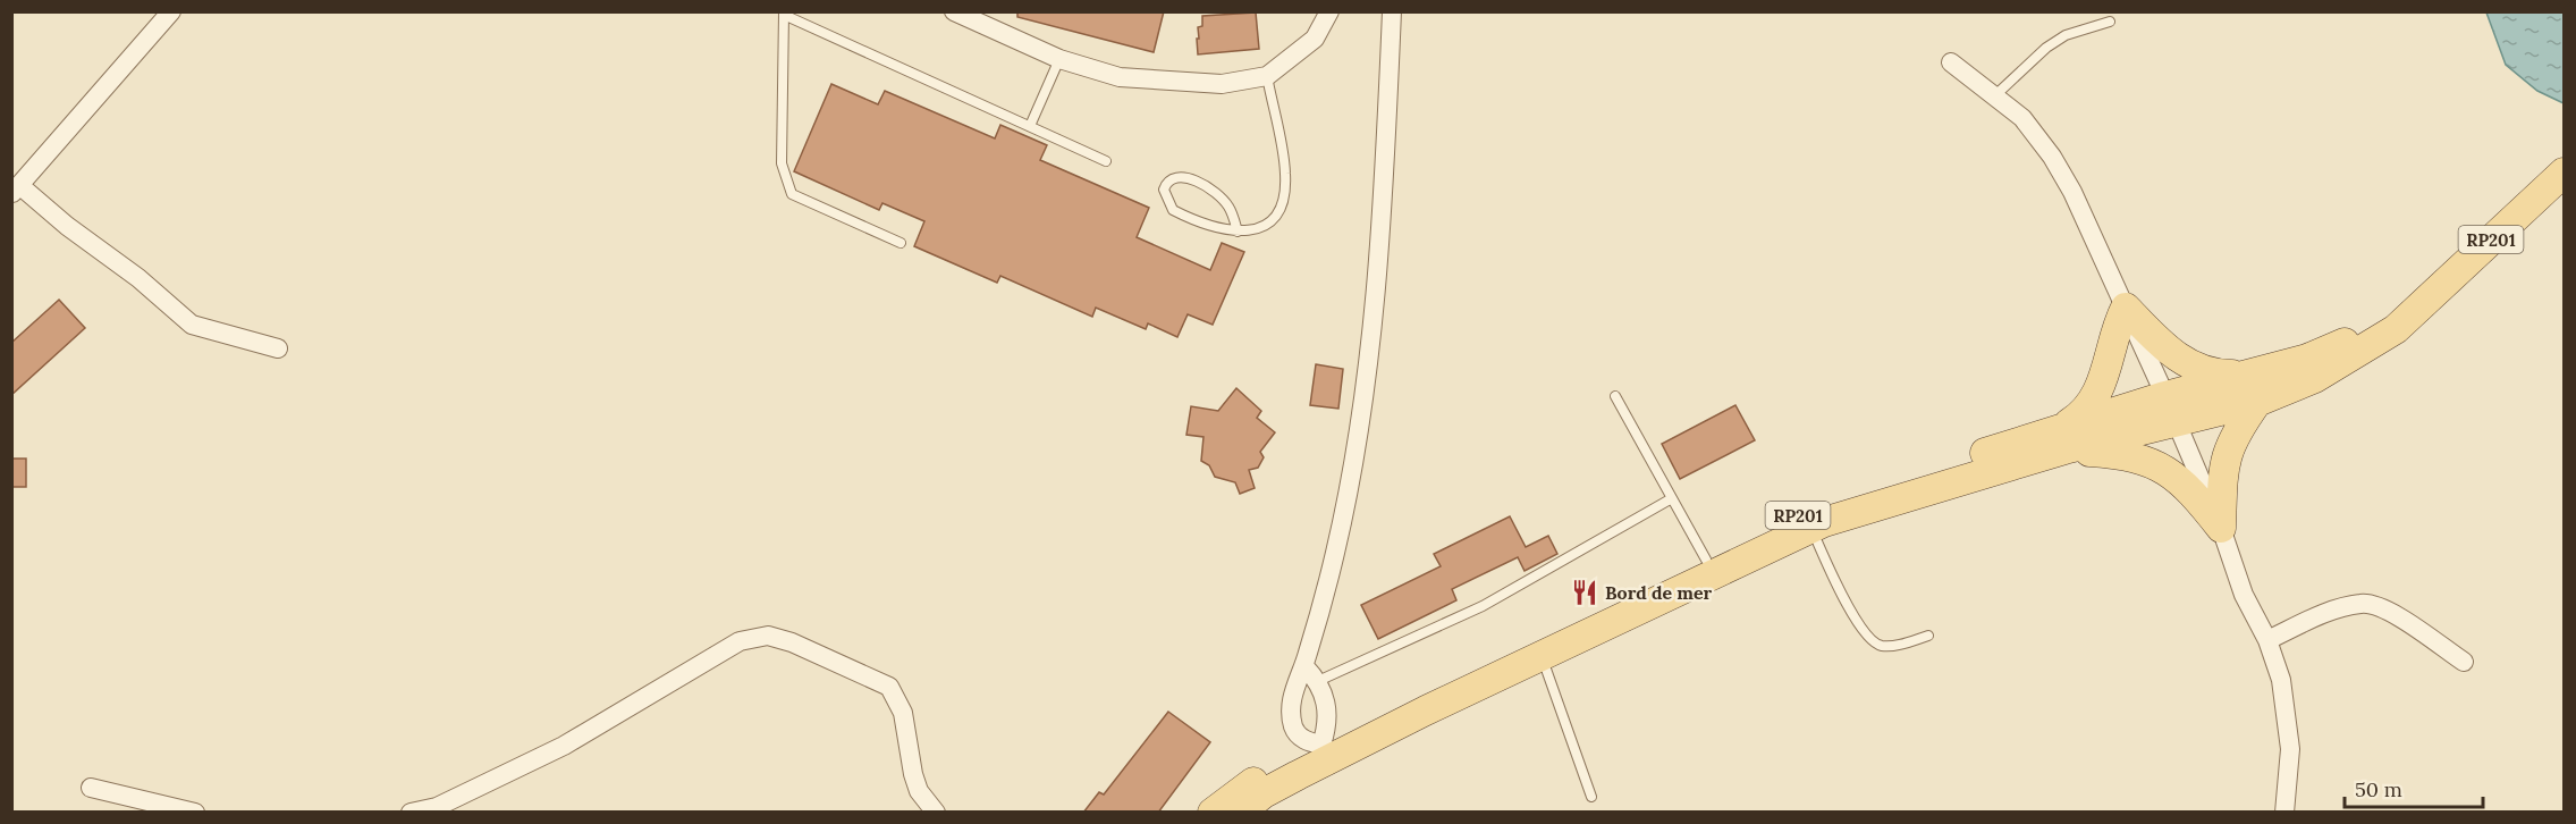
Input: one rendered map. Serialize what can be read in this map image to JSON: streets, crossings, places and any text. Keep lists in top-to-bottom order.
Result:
{
  "streets": {
    "main road": ["RP201"]
  },
  "places": {
    "restaurant": ["Bord de mer"]
  },
  "scale_bar": "50 m"
}
